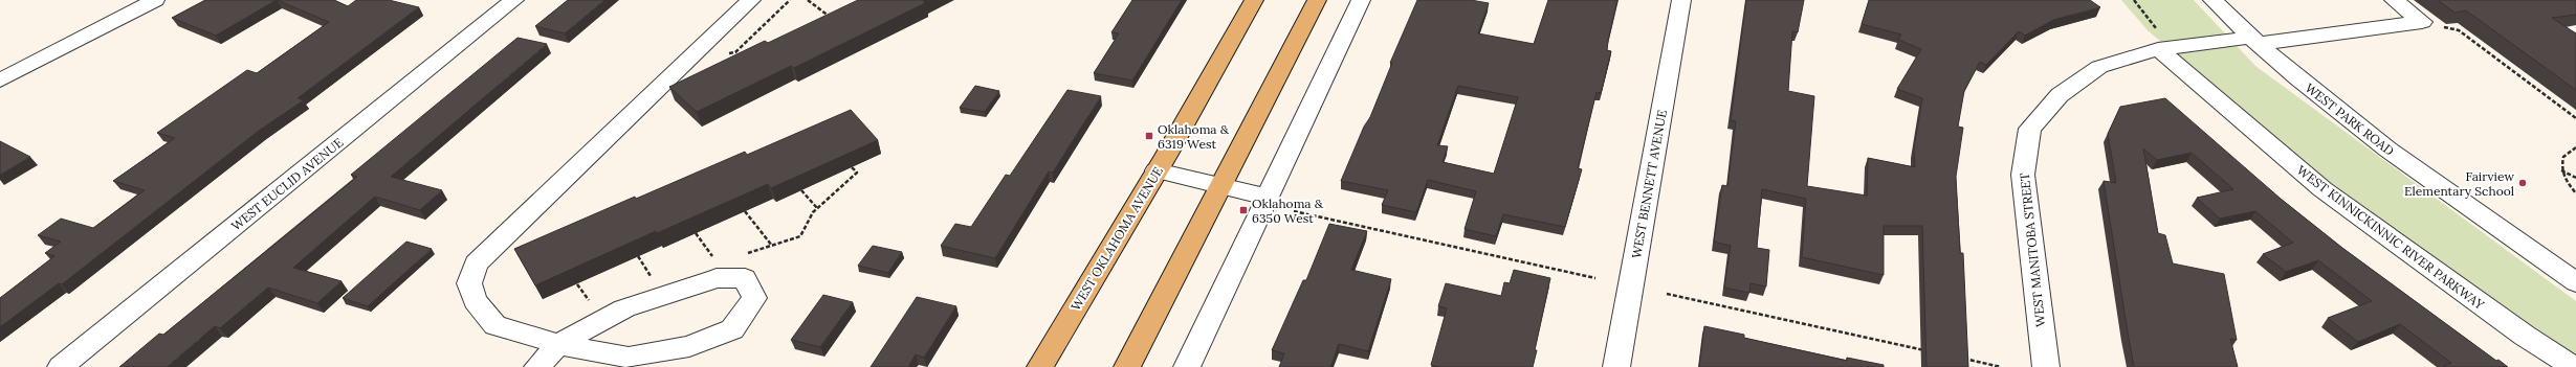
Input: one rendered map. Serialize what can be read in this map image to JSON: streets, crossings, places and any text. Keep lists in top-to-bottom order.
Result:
{
  "streets": {
    "main road": ["WEST OKLAHOMA AVENUE"],
    "street": [
      "WEST PARK ROAD",
      "WEST EUCLID AVENUE",
      "WEST BENNETT AVENUE",
      "WEST KINNICKINNIC RIVER PARKWAY",
      "WEST MANITOBA STREET"
    ]
  },
  "crossings": [
    ["WEST PARK ROAD", "WEST MANITOBA STREET"],
    ["WEST KINNICKINNIC RIVER PARKWAY", "WEST MANITOBA STREET"]
  ],
  "places": {
    "transit": ["Oklahoma & 6319 West", "Oklahoma & 6350 West"],
    "other": ["Fairview Elementary School"]
  }
}
